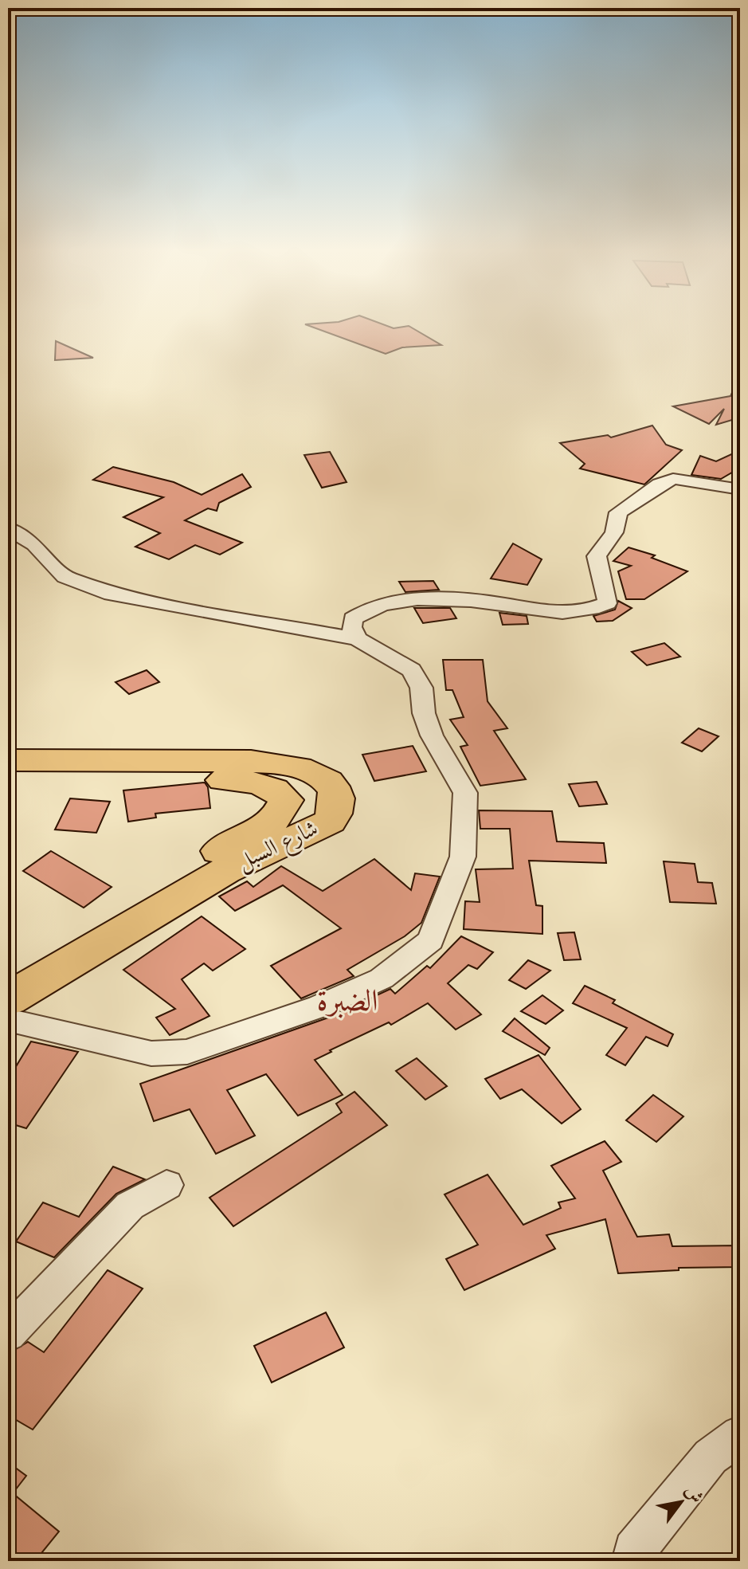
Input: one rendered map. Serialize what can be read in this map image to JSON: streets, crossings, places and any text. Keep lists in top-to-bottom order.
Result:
{
  "streets": {
    "main road": ["شارع السبل"]
  },
  "districts": ["الضبرة"],
  "north": "top right"
}
